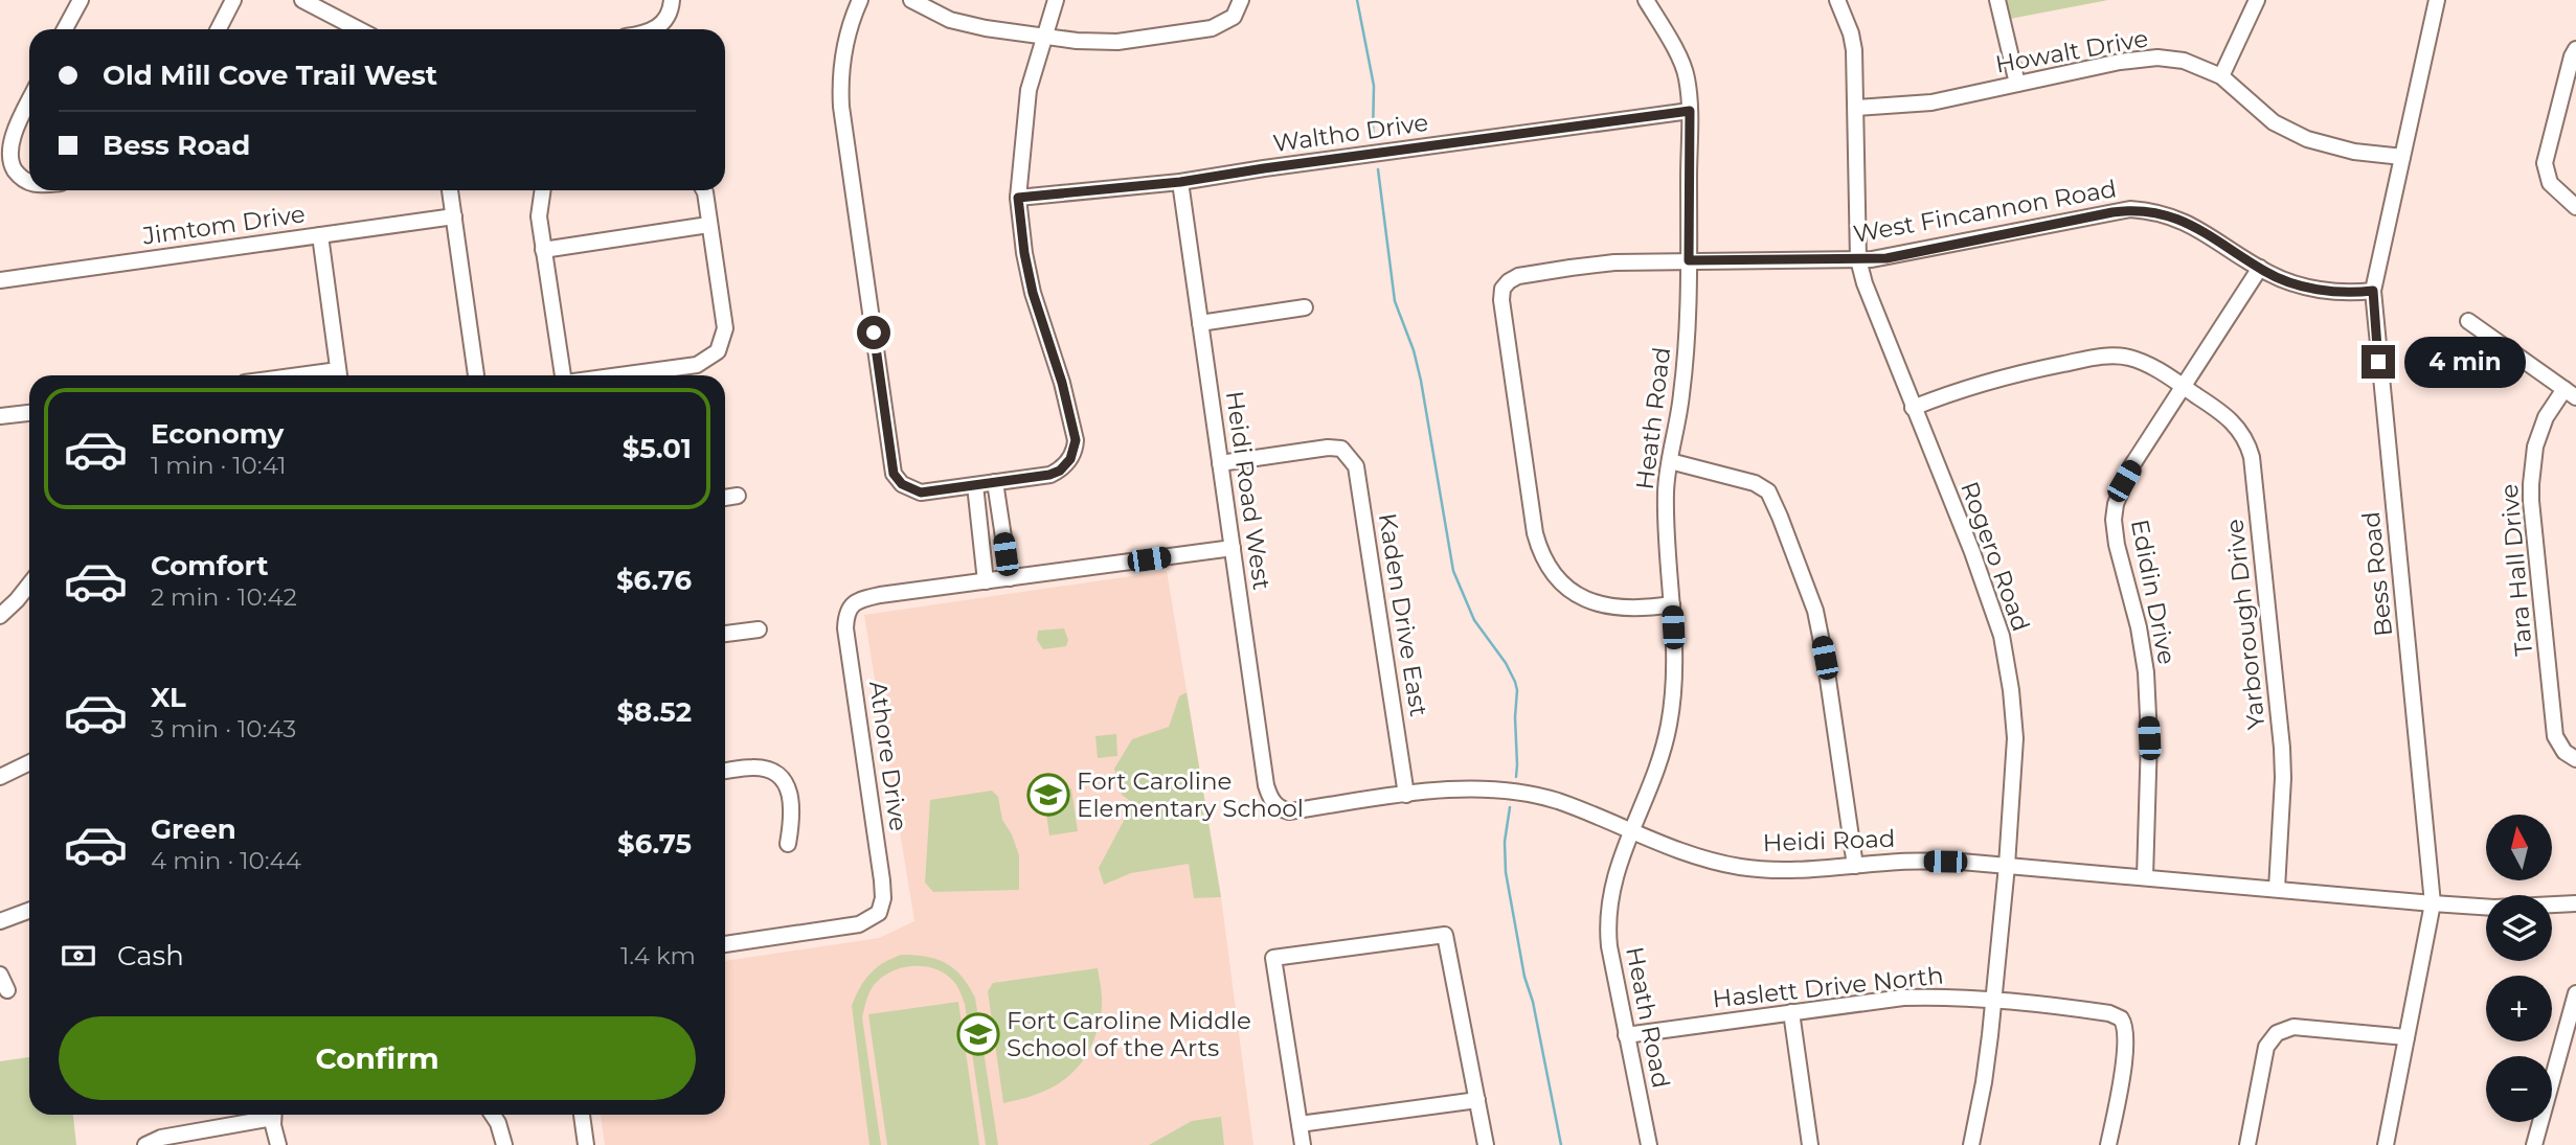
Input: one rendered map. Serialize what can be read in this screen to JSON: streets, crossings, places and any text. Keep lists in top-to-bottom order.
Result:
{
  "streets": {
    "street": [
      "Howalt Drive",
      "Waltho Drive",
      "West Fincannon Road",
      "Jimtom Drive",
      "Heath Road",
      "Heidi Road West",
      "Rogero Road",
      "Tara Hall Drive",
      "Bess Road",
      "Edidin Drive",
      "Kaden Drive East",
      "Yarborough Drive",
      "Athore Drive",
      "Heidi Road",
      "Haslett Drive North"
    ]
  },
  "crossings": [
    ["Howalt Drive", "Rogero Road"],
    ["Howalt Drive", "Bess Road"],
    ["Waltho Drive", "Heath Road"],
    ["Waltho Drive", "Heidi Road West"],
    ["West Fincannon Road", "Heath Road"],
    ["West Fincannon Road", "Rogero Road"],
    ["West Fincannon Road", "Bess Road"],
    ["West Fincannon Road", "Edidin Drive"],
    ["Heath Road", "Heidi Road"],
    ["Heath Road", "Haslett Drive North"],
    ["Heidi Road West", "Kaden Drive East"],
    ["Heidi Road West", "Heidi Road"],
    ["Rogero Road", "Yarborough Drive"],
    ["Rogero Road", "Heidi Road"],
    ["Rogero Road", "Haslett Drive North"],
    ["Bess Road", "Heidi Road"],
    ["Edidin Drive", "Yarborough Drive"],
    ["Edidin Drive", "Heidi Road"],
    ["Kaden Drive East", "Heidi Road"],
    ["Yarborough Drive", "Heidi Road"]
  ],
  "places": {
    "school or university": ["Fort Caroline Elementary School", "Fort Caroline Middle School of the Arts"]
  },
  "north": "top",
  "page": {
    "banner": ["Old Mill Cove Trail West", "Bess Road"],
    "bubble": "4 min",
    "list": [
      {
        "name": "Economy",
        "note": "1 min · 10:41",
        "value": "$5.01"
      },
      {
        "name": "Comfort",
        "note": "2 min · 10:42",
        "value": "$6.76"
      },
      {
        "name": "XL",
        "note": "3 min · 10:43",
        "value": "$8.52"
      },
      {
        "name": "Green",
        "note": "4 min · 10:44",
        "value": "$6.75"
      }
    ],
    "map_buttons": ["+", "−"],
    "pay": ["Cash", "1.4 km"],
    "buttons": "Confirm"
  }
}
